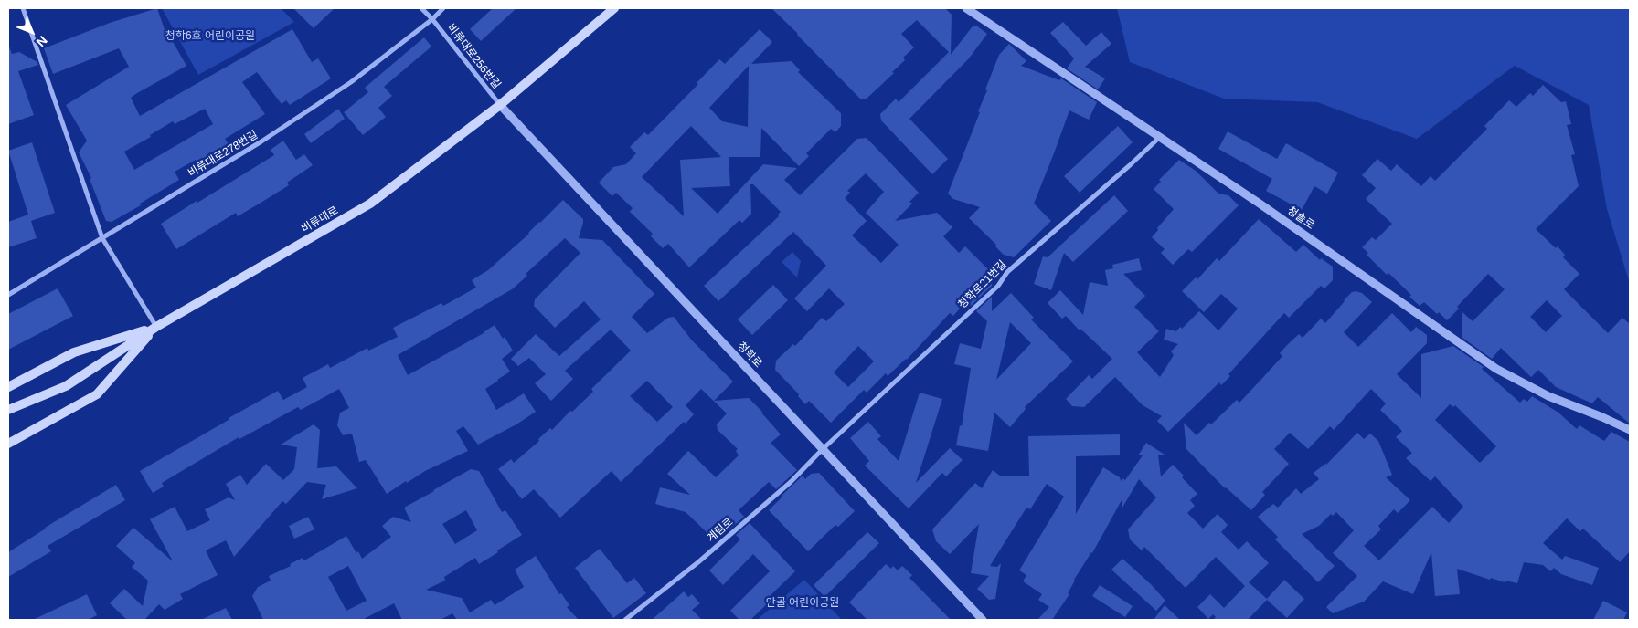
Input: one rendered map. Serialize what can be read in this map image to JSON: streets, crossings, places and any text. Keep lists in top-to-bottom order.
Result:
{
  "streets": {
    "main road": ["비류대로"],
    "street": [
      "비류대로256번길",
      "비류대로278번길",
      "청솔로",
      "청학로21번길",
      "청학로",
      "계림로"
    ]
  },
  "crossings": [
    ["비류대로256번길", "비류대로278번길"],
    ["비류대로256번길", "비류대로"],
    ["비류대로256번길", "청학로"],
    ["청솔로", "청학로21번길"],
    ["비류대로", "청학로"],
    ["청학로21번길", "청학로"],
    ["청학로21번길", "계림로"],
    ["청학로", "계림로"]
  ],
  "parks": ["청학6호 어린이공원", "안골 어린이공원"],
  "north": "bottom right"
}
